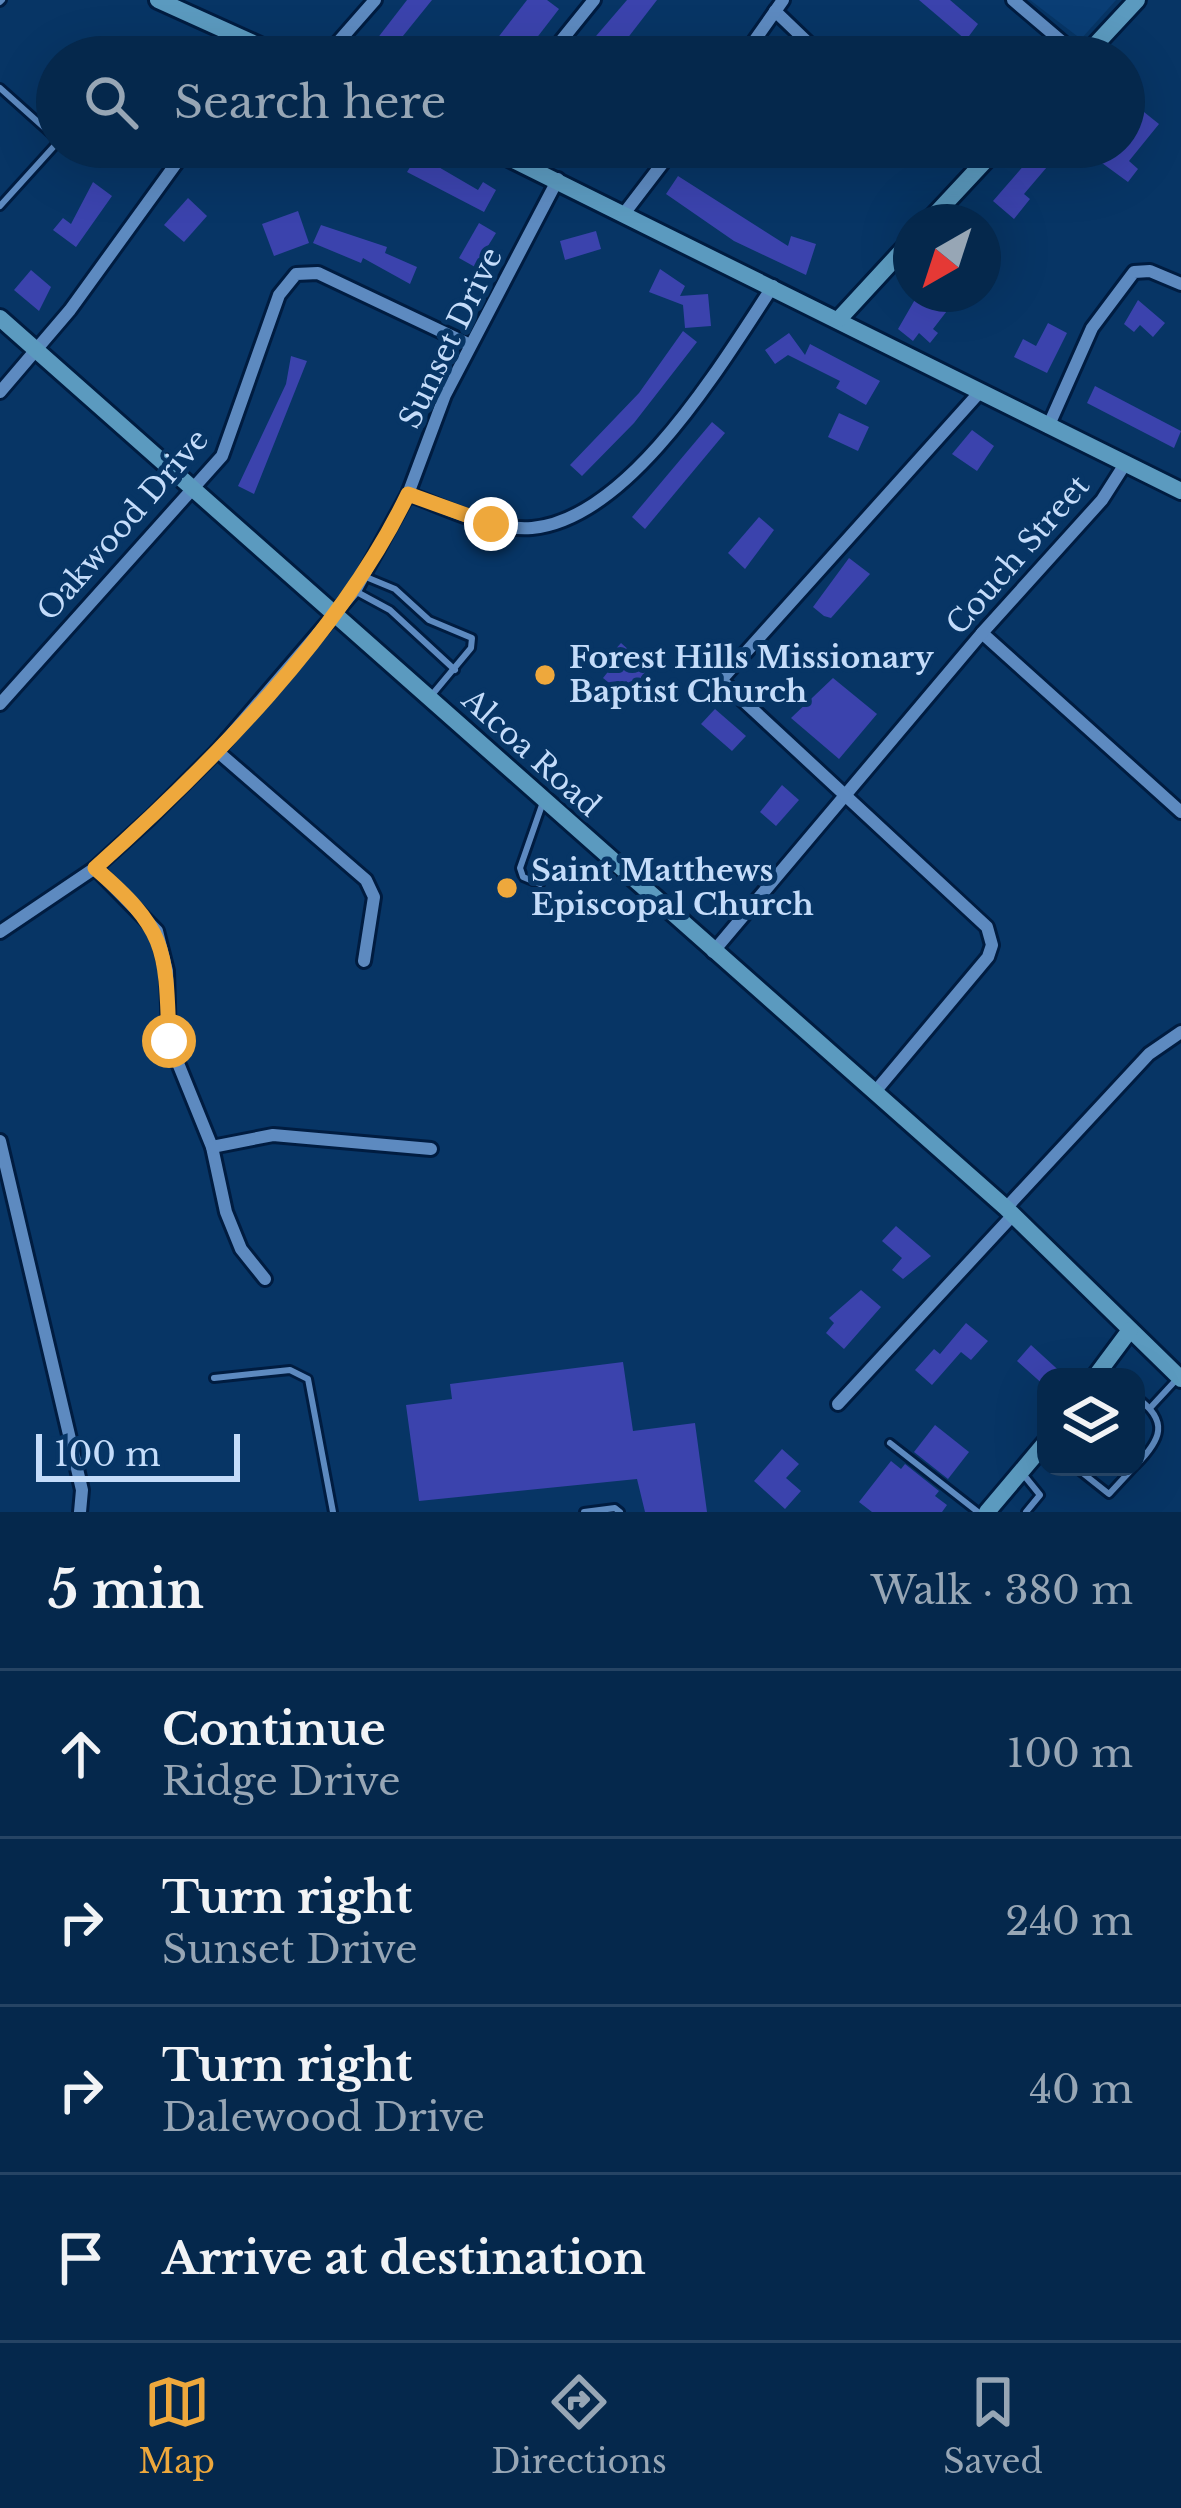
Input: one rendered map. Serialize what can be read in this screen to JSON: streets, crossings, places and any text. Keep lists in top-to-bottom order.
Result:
{
  "streets": {
    "main road": ["Alcoa Road"],
    "street": ["Sunset Drive", "Oakwood Drive", "Couch Street"]
  },
  "crossings": [
    ["Sunset Drive", "Oakwood Drive"],
    ["Sunset Drive", "Alcoa Road"],
    ["Oakwood Drive", "Alcoa Road"],
    ["Couch Street", "Alcoa Road"]
  ],
  "places": ["Forest Hills Missionary Baptist Church", "Saint Matthews Episcopal Church"],
  "scale_bar": "100 m",
  "north": "bottom left",
  "page": {
    "search": "Search here",
    "scale": "100 m",
    "heading": ["5 min", "Walk · 380 m"],
    "list": [
      ["Continue", "Ridge Drive", "100 m"],
      ["Turn right", "Sunset Drive", "240 m"],
      ["Turn right", "Dalewood Drive", "40 m"],
      "Arrive at destination"
    ],
    "nav": ["Map", "Directions", "Saved"]
  }
}
